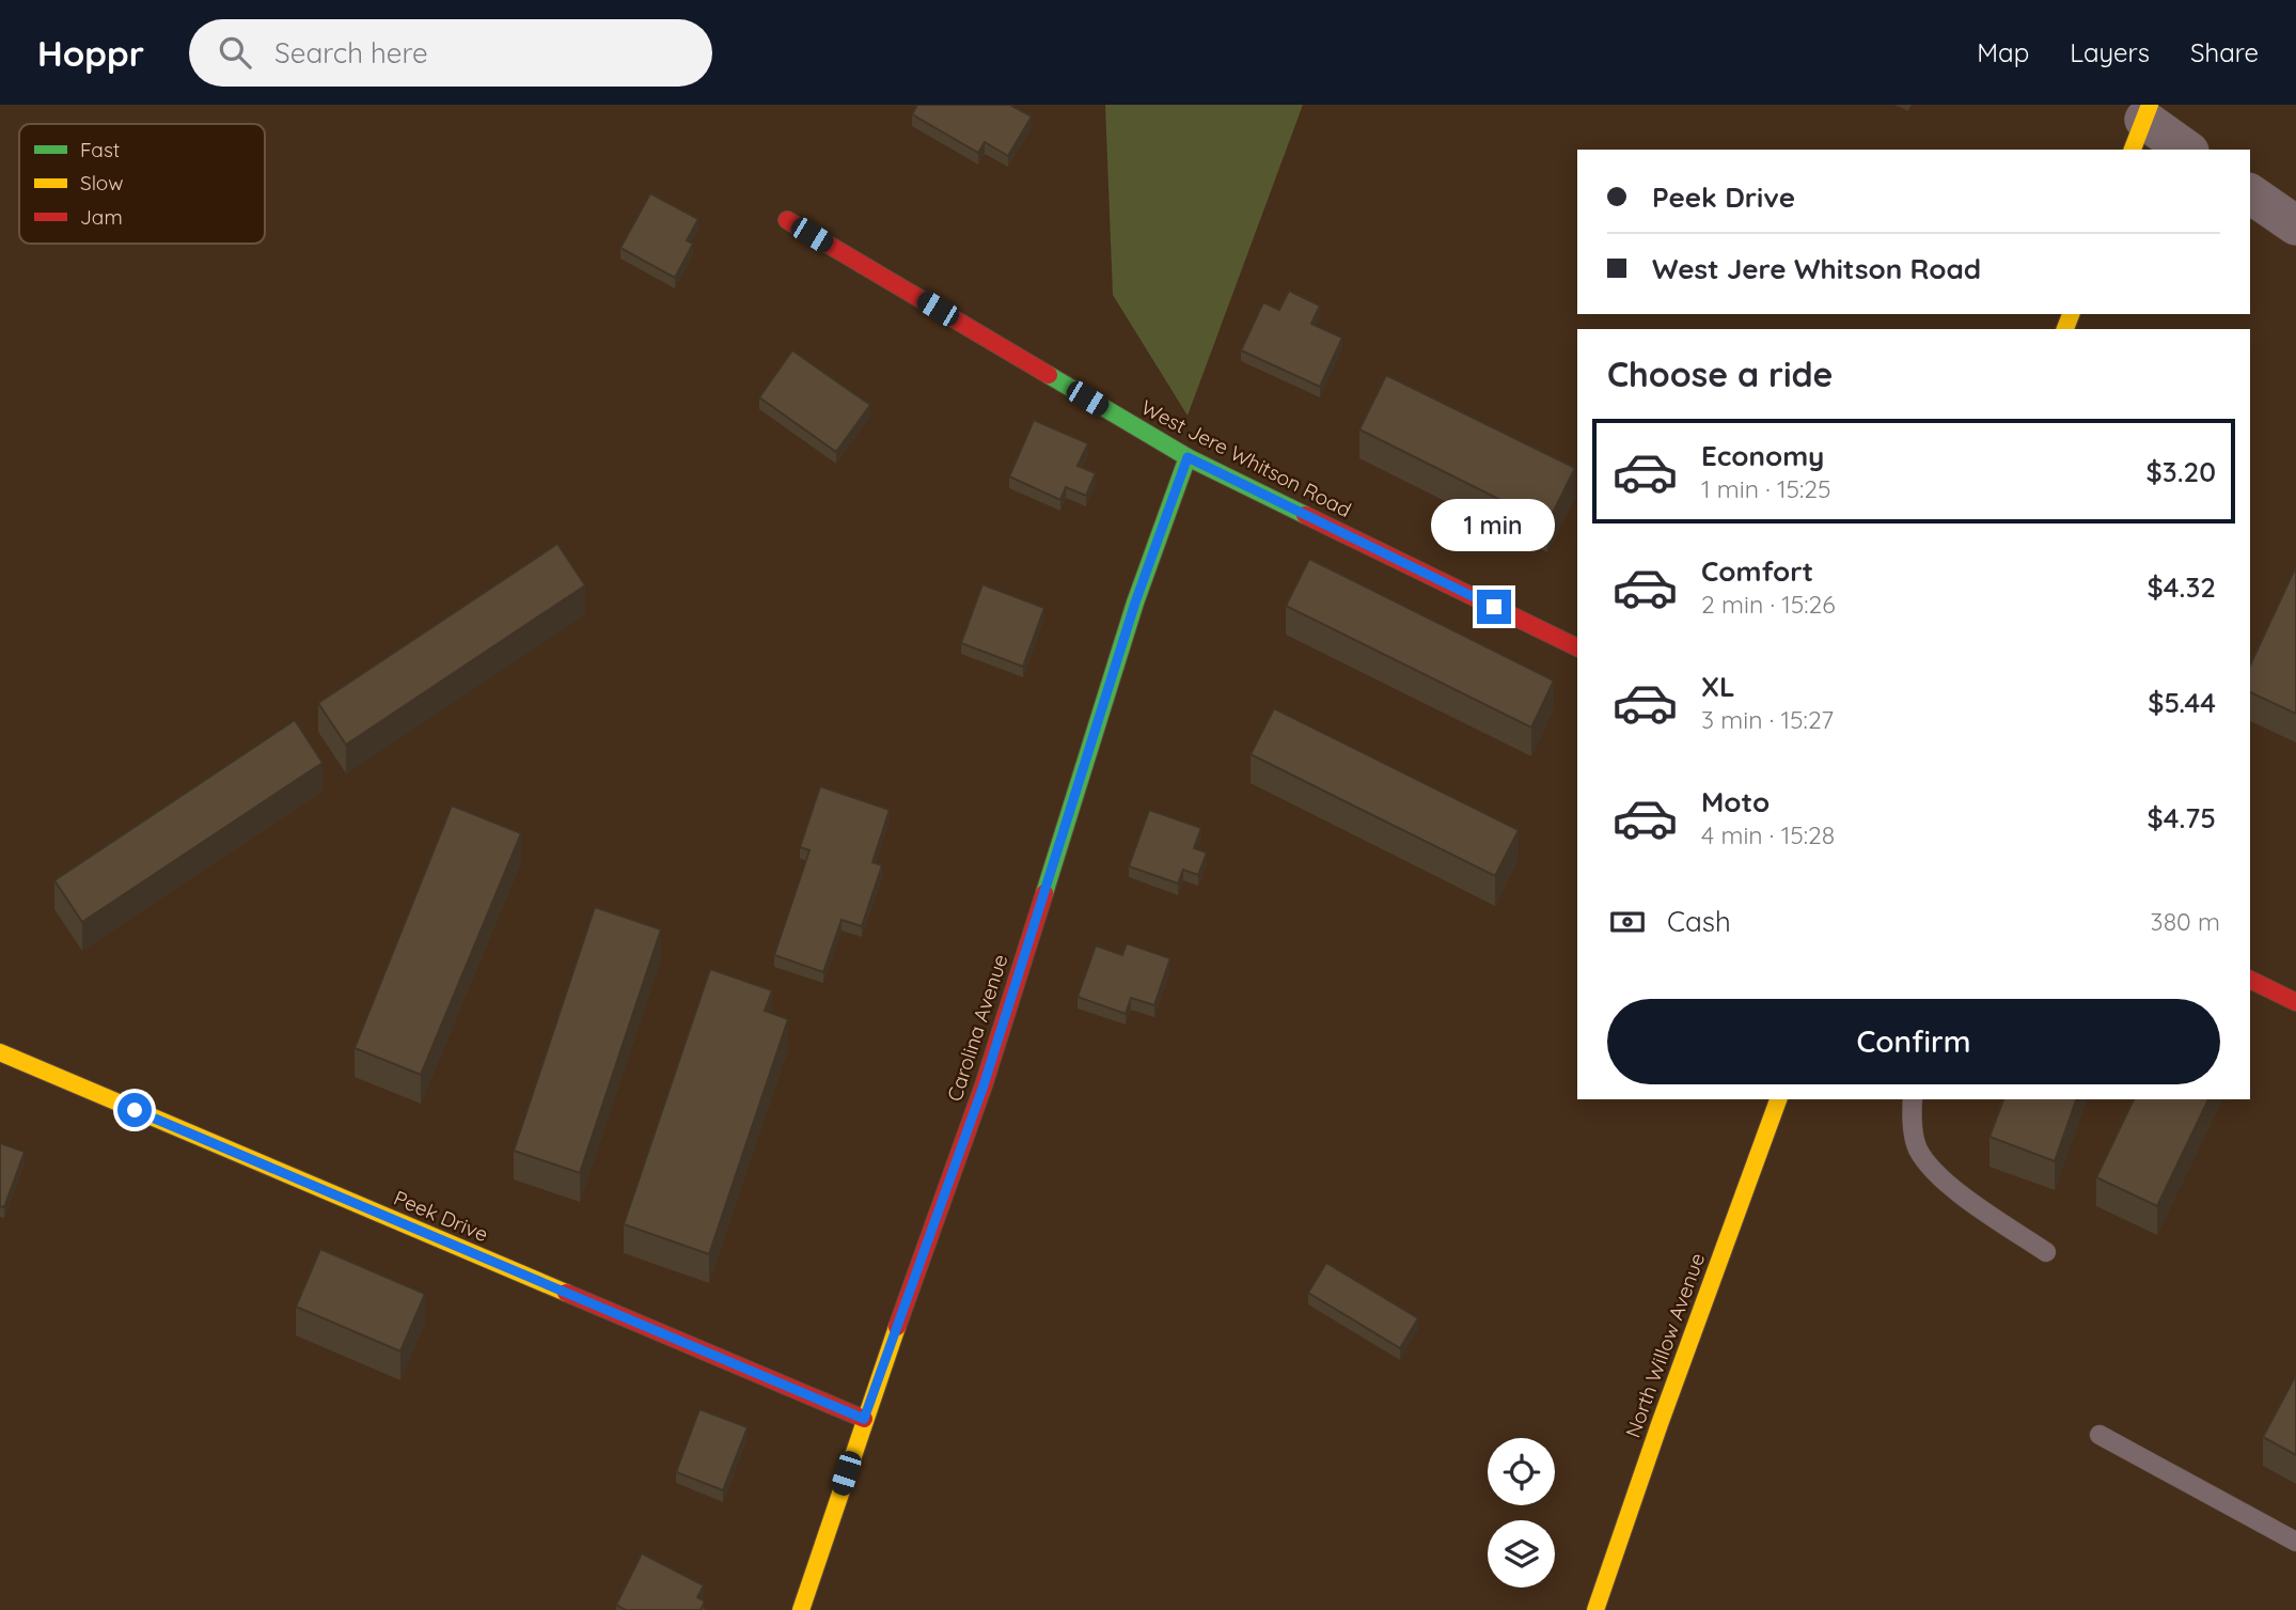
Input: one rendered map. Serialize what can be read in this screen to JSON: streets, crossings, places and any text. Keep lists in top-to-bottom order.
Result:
{
  "streets": {
    "street": [
      "West Jere Whitson Road",
      "Carolina Avenue",
      "Peek Drive",
      "North Willow Avenue"
    ]
  },
  "crossings": [
    ["West Jere Whitson Road", "Carolina Avenue"],
    ["Carolina Avenue", "Peek Drive"]
  ],
  "legend": ["Fast", "Slow", "Jam"],
  "page": {
    "header": "Hoppr",
    "search": "Search here",
    "nav": ["Map", "Layers", "Share"],
    "banner": ["Peek Drive", "West Jere Whitson Road"],
    "heading": "Choose a ride",
    "list": [
      {
        "name": "Economy",
        "note": "1 min · 15:25",
        "value": "$3.20"
      },
      {
        "name": "Comfort",
        "note": "2 min · 15:26",
        "value": "$4.32"
      },
      {
        "name": "XL",
        "note": "3 min · 15:27",
        "value": "$5.44"
      },
      {
        "name": "Moto",
        "note": "4 min · 15:28",
        "value": "$4.75"
      }
    ],
    "bubble": "1 min",
    "pay": ["Cash", "380 m"],
    "buttons": "Confirm"
  }
}
